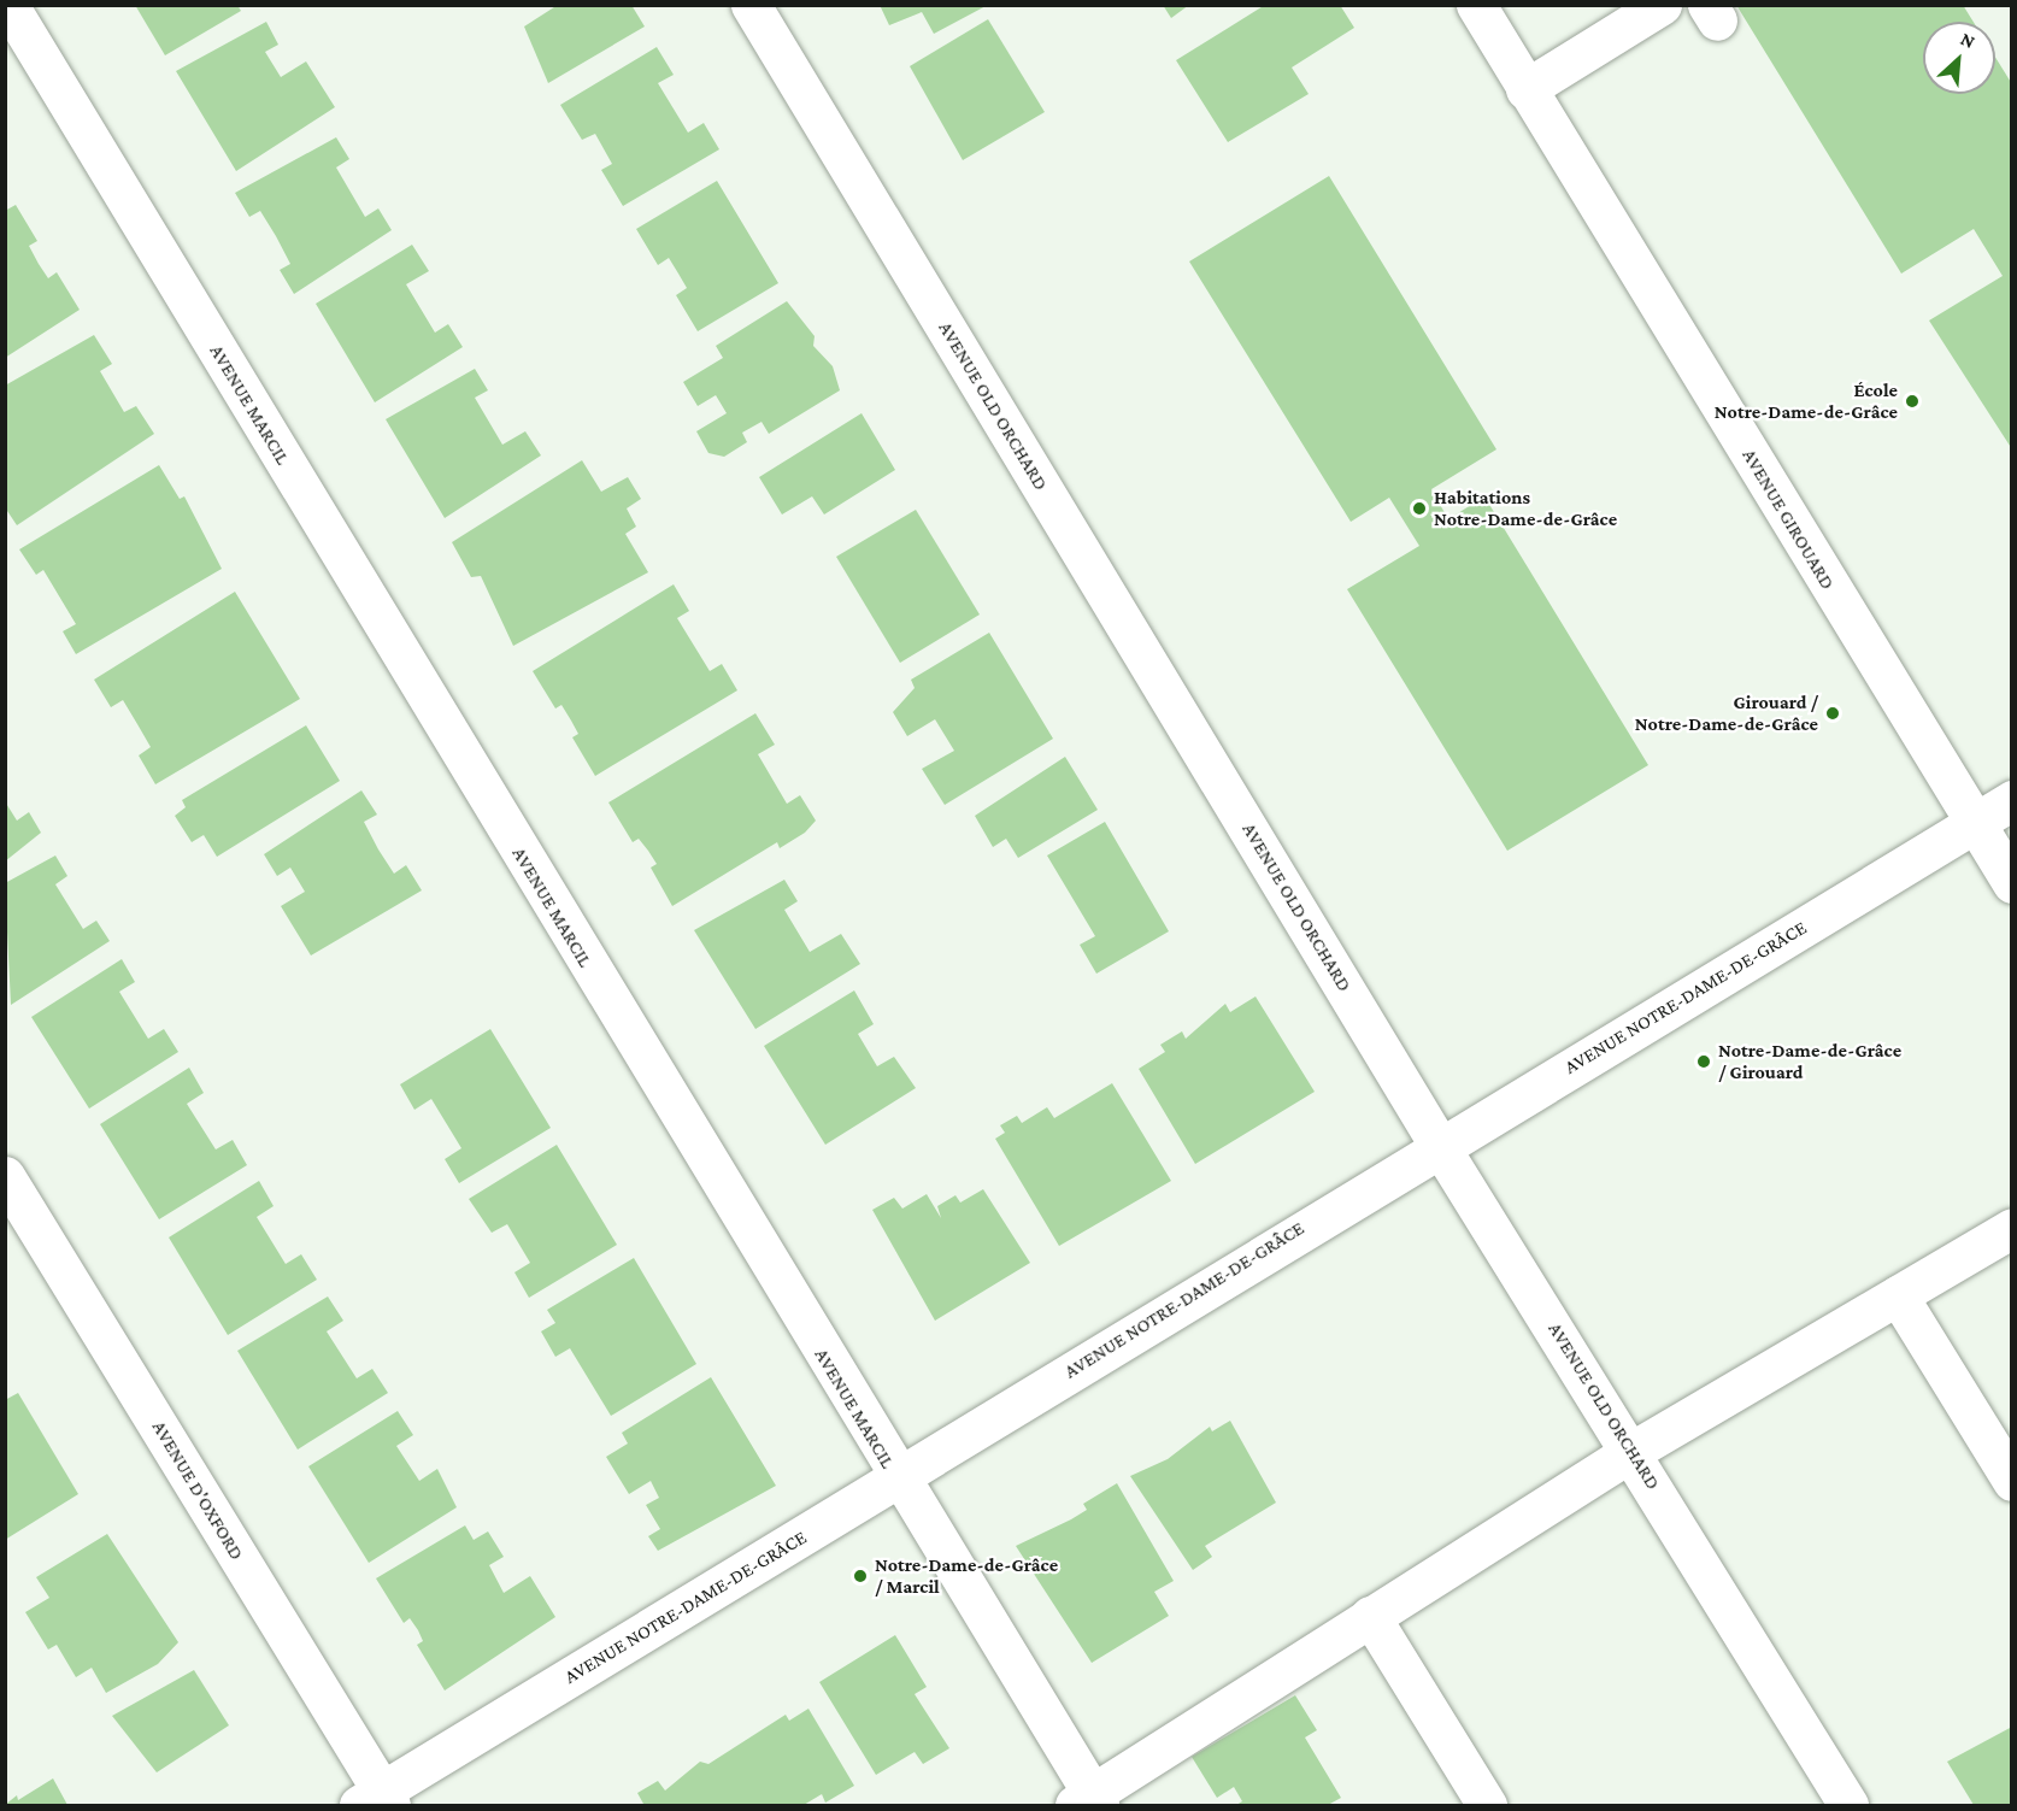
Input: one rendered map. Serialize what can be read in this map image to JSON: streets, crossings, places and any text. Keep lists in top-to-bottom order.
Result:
{
  "streets": {
    "street": [
      "AVENUE MARCIL",
      "AVENUE OLD ORCHARD",
      "AVENUE GIROUARD",
      "AVENUE NOTRE-DAME-DE-GRÂCE",
      "AVENUE D'OXFORD"
    ]
  },
  "crossings": [
    ["AVENUE MARCIL", "AVENUE NOTRE-DAME-DE-GRÂCE"],
    ["AVENUE OLD ORCHARD", "AVENUE NOTRE-DAME-DE-GRÂCE"],
    ["AVENUE GIROUARD", "AVENUE NOTRE-DAME-DE-GRÂCE"],
    ["AVENUE NOTRE-DAME-DE-GRÂCE", "AVENUE D'OXFORD"]
  ],
  "places": [
    "École Notre-Dame-de-Grâce",
    "Habitations Notre-Dame-de-Grâce",
    "Girouard / Notre-Dame-de-Grâce",
    "Notre-Dame-de-Grâce / Girouard",
    "Notre-Dame-de-Grâce / Marcil"
  ],
  "north": "top right"
}
